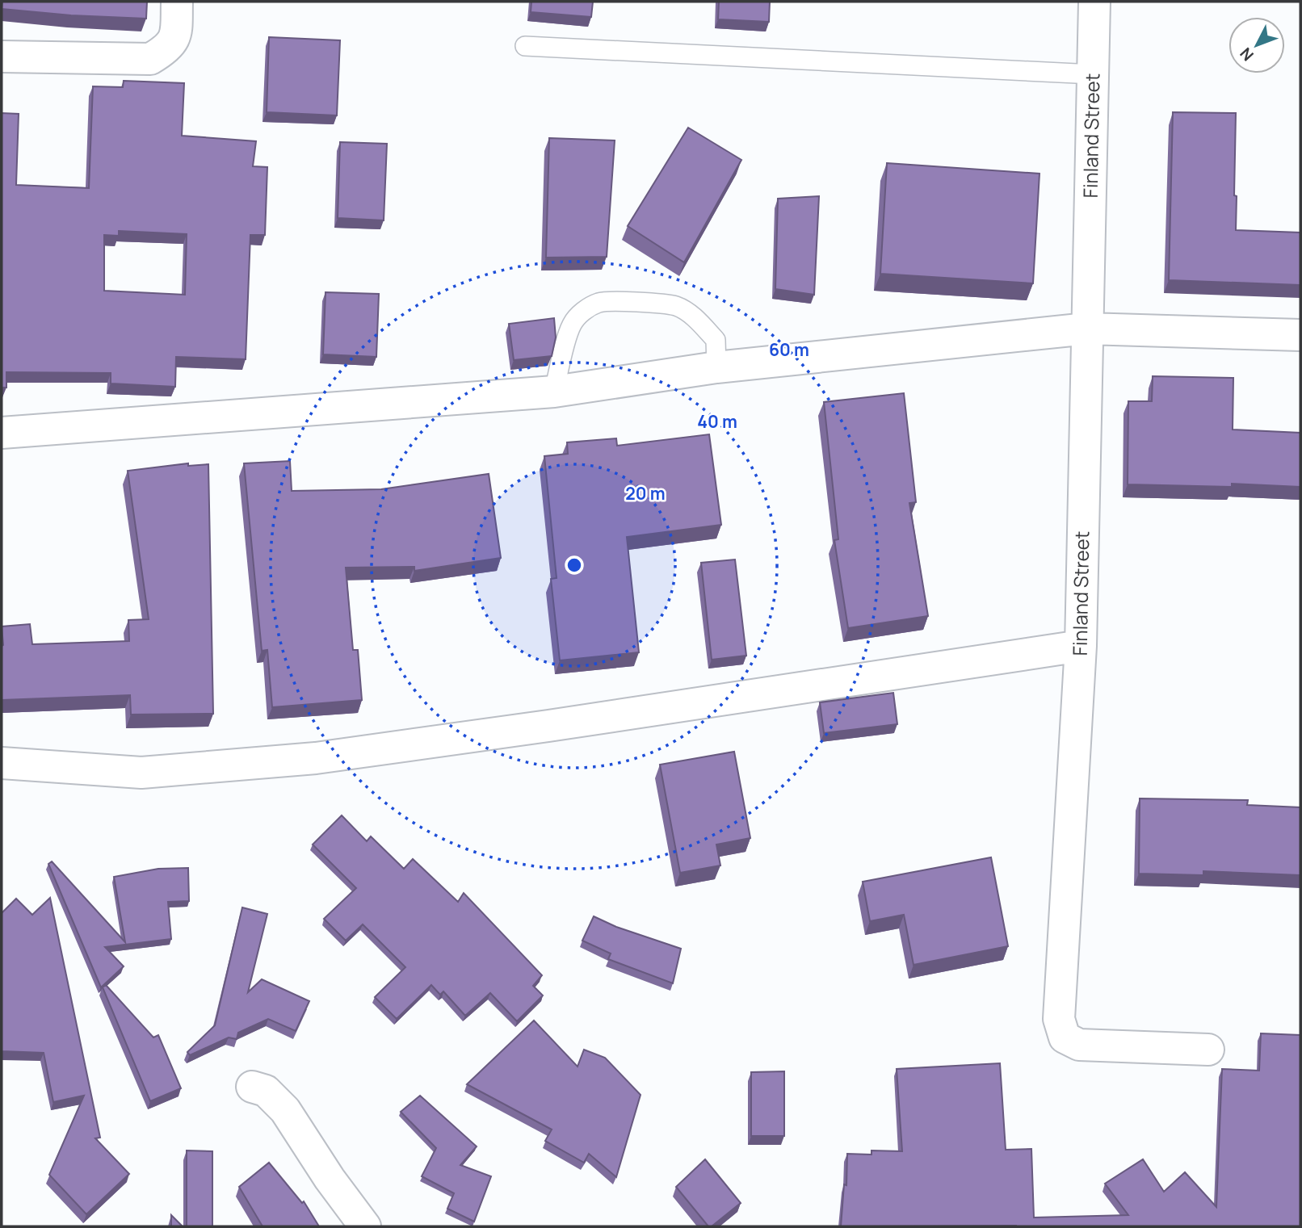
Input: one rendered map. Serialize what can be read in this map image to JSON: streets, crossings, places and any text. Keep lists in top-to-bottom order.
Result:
{
  "streets": {
    "street": ["Finland Street"]
  },
  "north": "bottom left",
  "rings": ["60 m", "40 m", "20 m"]
}
